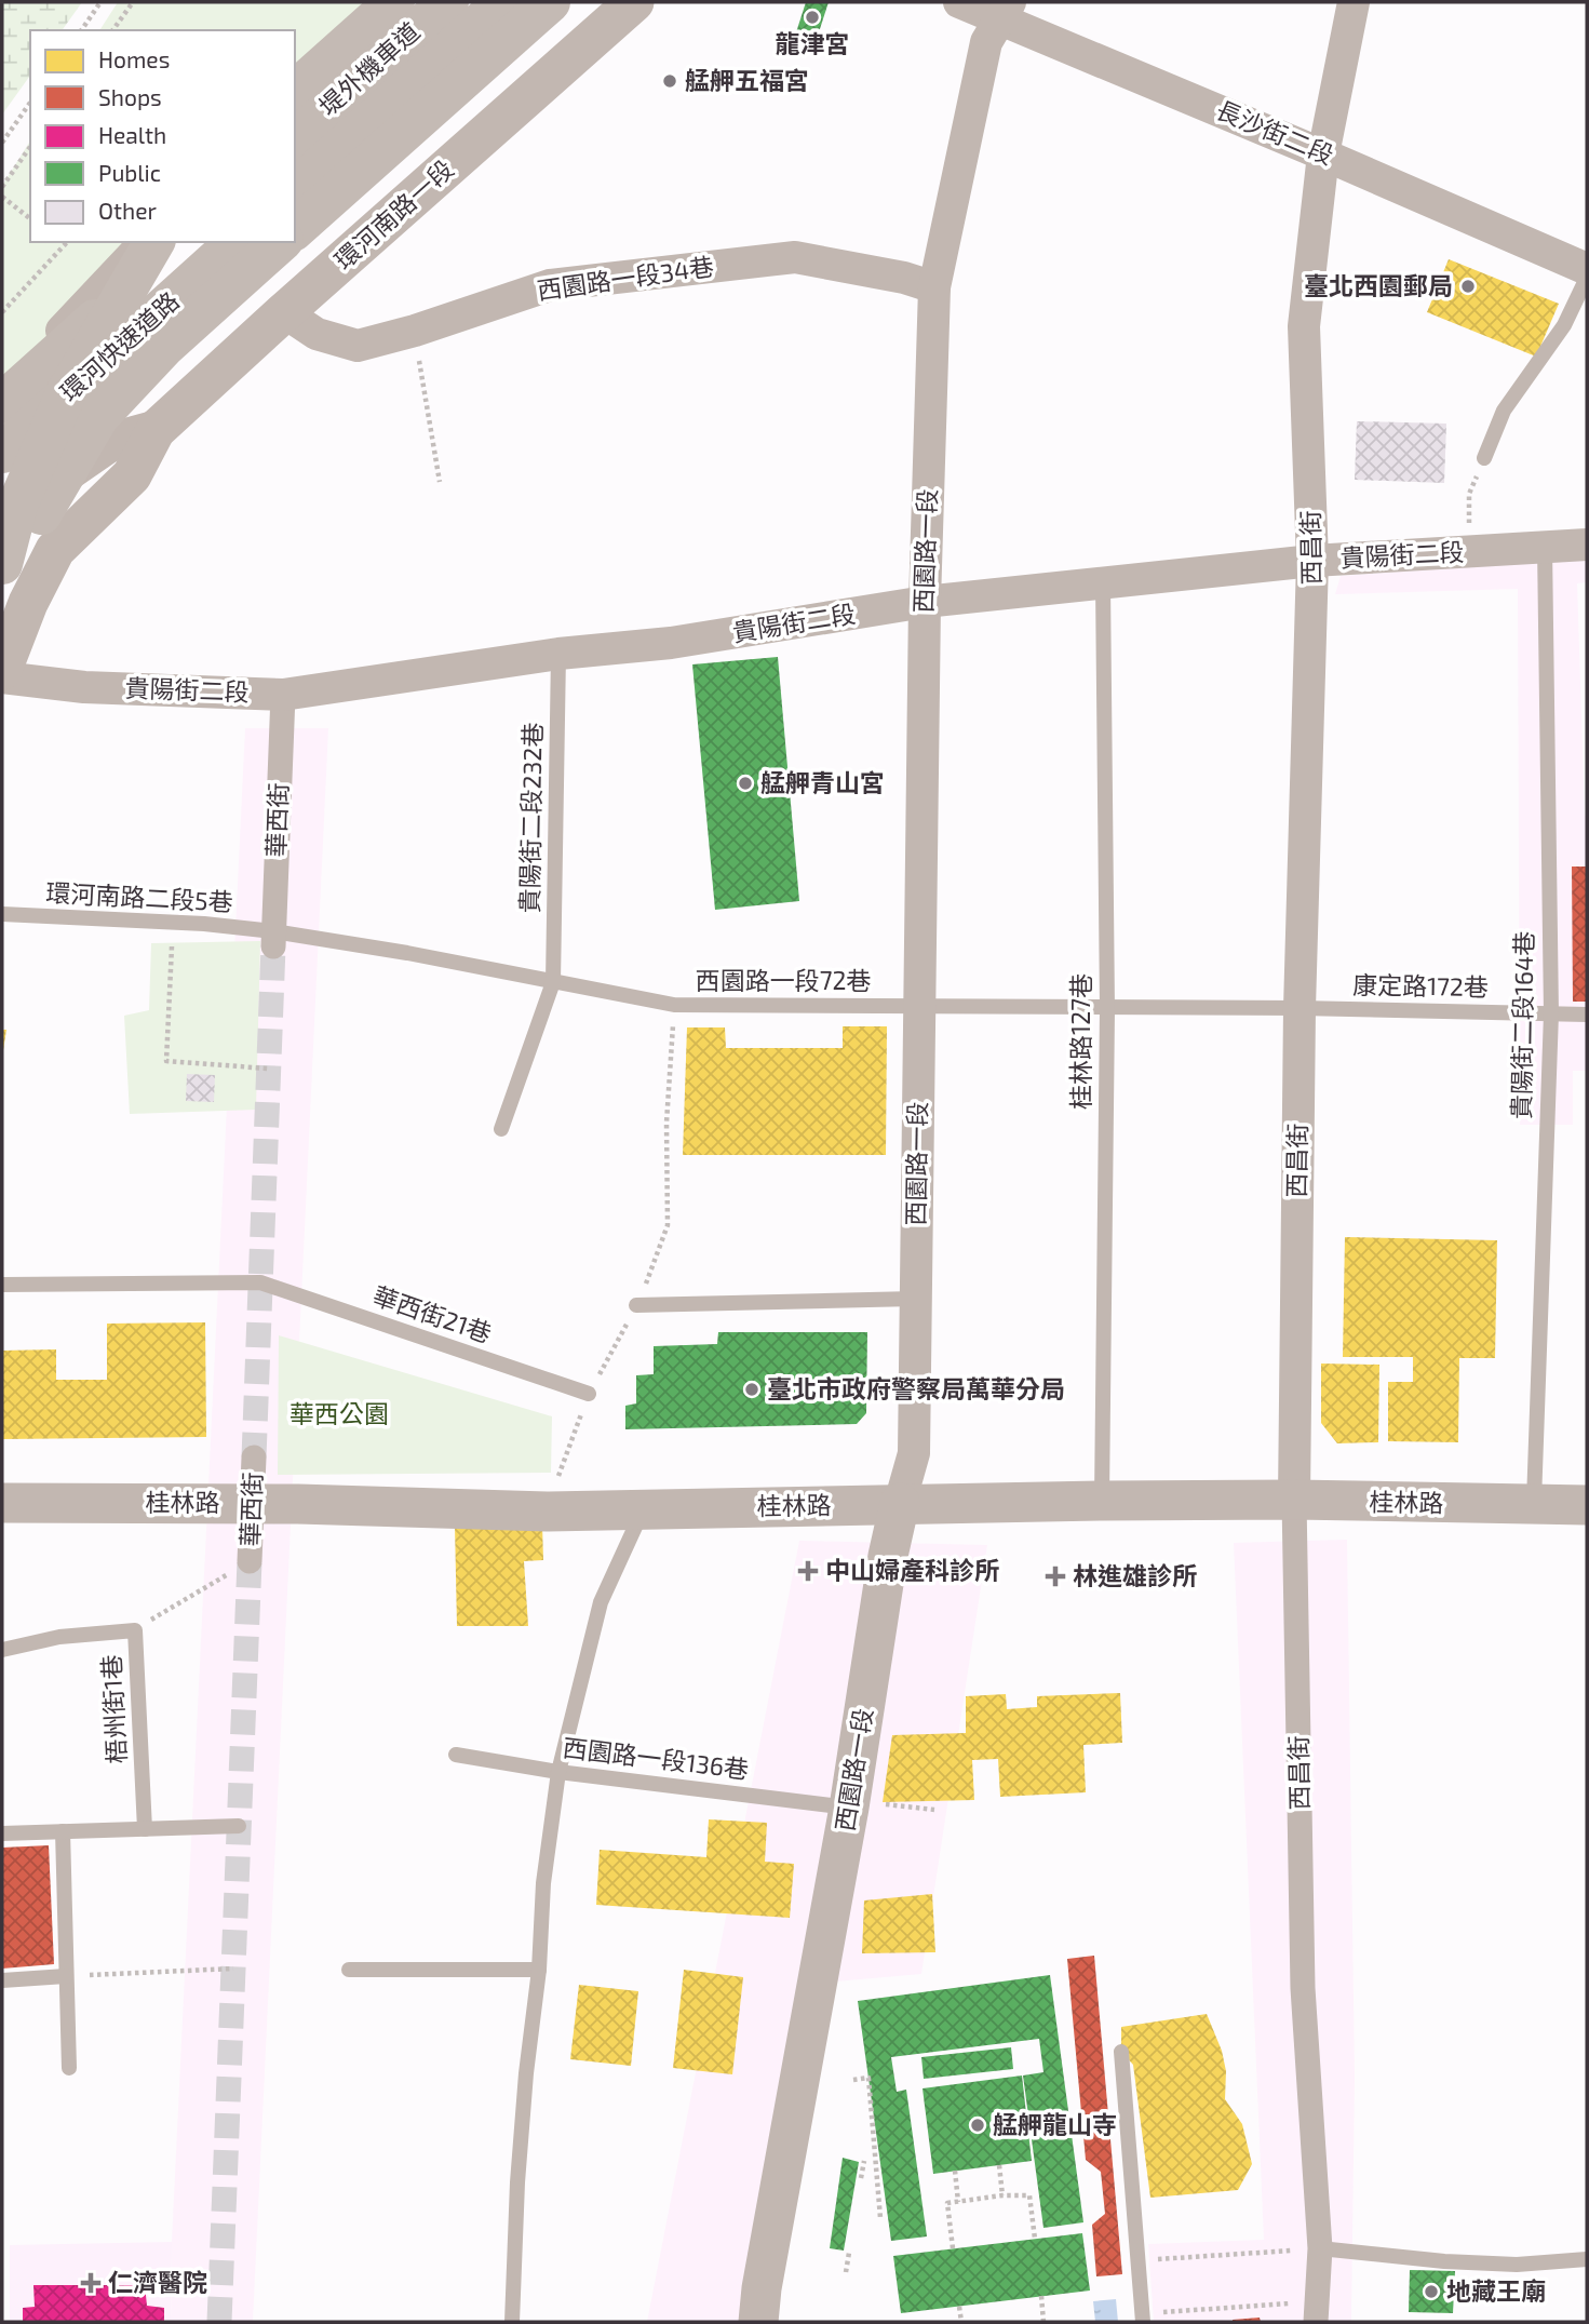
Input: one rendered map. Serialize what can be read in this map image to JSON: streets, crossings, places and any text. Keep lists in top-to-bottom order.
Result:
{
  "streets": {
    "highway": ["環河快速道路"],
    "street": [
      "堤外機車道",
      "長沙街二段",
      "環河南路一段",
      "西園路一段34巷",
      "西昌街",
      "西園路一段",
      "貴陽街二段",
      "華西街",
      "桂林路"
    ],
    "lane": [
      "貴陽街二段232巷",
      "環河南路二段5巷",
      "西園路一段72巷",
      "康定路172巷",
      "貴陽街二段164巷",
      "桂林路127巷",
      "華西街21巷",
      "梧州街1巷",
      "西園路一段136巷"
    ]
  },
  "crossings": [
    ["長沙街二段", "西昌街"],
    ["長沙街二段", "西園路一段"],
    ["環河南路一段", "西園路一段34巷"],
    ["西園路一段34巷", "西園路一段"],
    ["西昌街", "貴陽街二段"],
    ["西昌街", "西園路一段72巷"],
    ["西昌街", "康定路172巷"],
    ["西昌街", "桂林路"],
    ["西園路一段", "貴陽街二段"],
    ["西園路一段", "西園路一段72巷"],
    ["西園路一段", "桂林路"],
    ["西園路一段", "西園路一段136巷"],
    ["貴陽街二段", "貴陽街二段232巷"],
    ["貴陽街二段", "華西街"],
    ["貴陽街二段", "貴陽街二段164巷"],
    ["貴陽街二段", "桂林路127巷"],
    ["貴陽街二段232巷", "西園路一段72巷"],
    ["華西街", "環河南路二段5巷"],
    ["華西街", "西園路一段72巷"],
    ["華西街", "桂林路"],
    ["環河南路二段5巷", "西園路一段72巷"],
    ["西園路一段72巷", "康定路172巷"],
    ["西園路一段72巷", "桂林路127巷"],
    ["康定路172巷", "貴陽街二段164巷"],
    ["貴陽街二段164巷", "桂林路"],
    ["桂林路127巷", "桂林路"]
  ],
  "parks": ["華西公園"],
  "places": {
    "other": [
      "龍津宮",
      "艋舺五福宮",
      "臺北西園郵局",
      "艋舺青山宮",
      "臺北市政府警察局萬華分局",
      "艋舺龍山寺",
      "地藏王廟"
    ],
    "health": ["中山婦產科診所", "林進雄診所", "仁濟醫院"]
  },
  "legend": [
    "Homes",
    "Shops",
    "Health",
    "Public",
    "Other"
  ]
}
